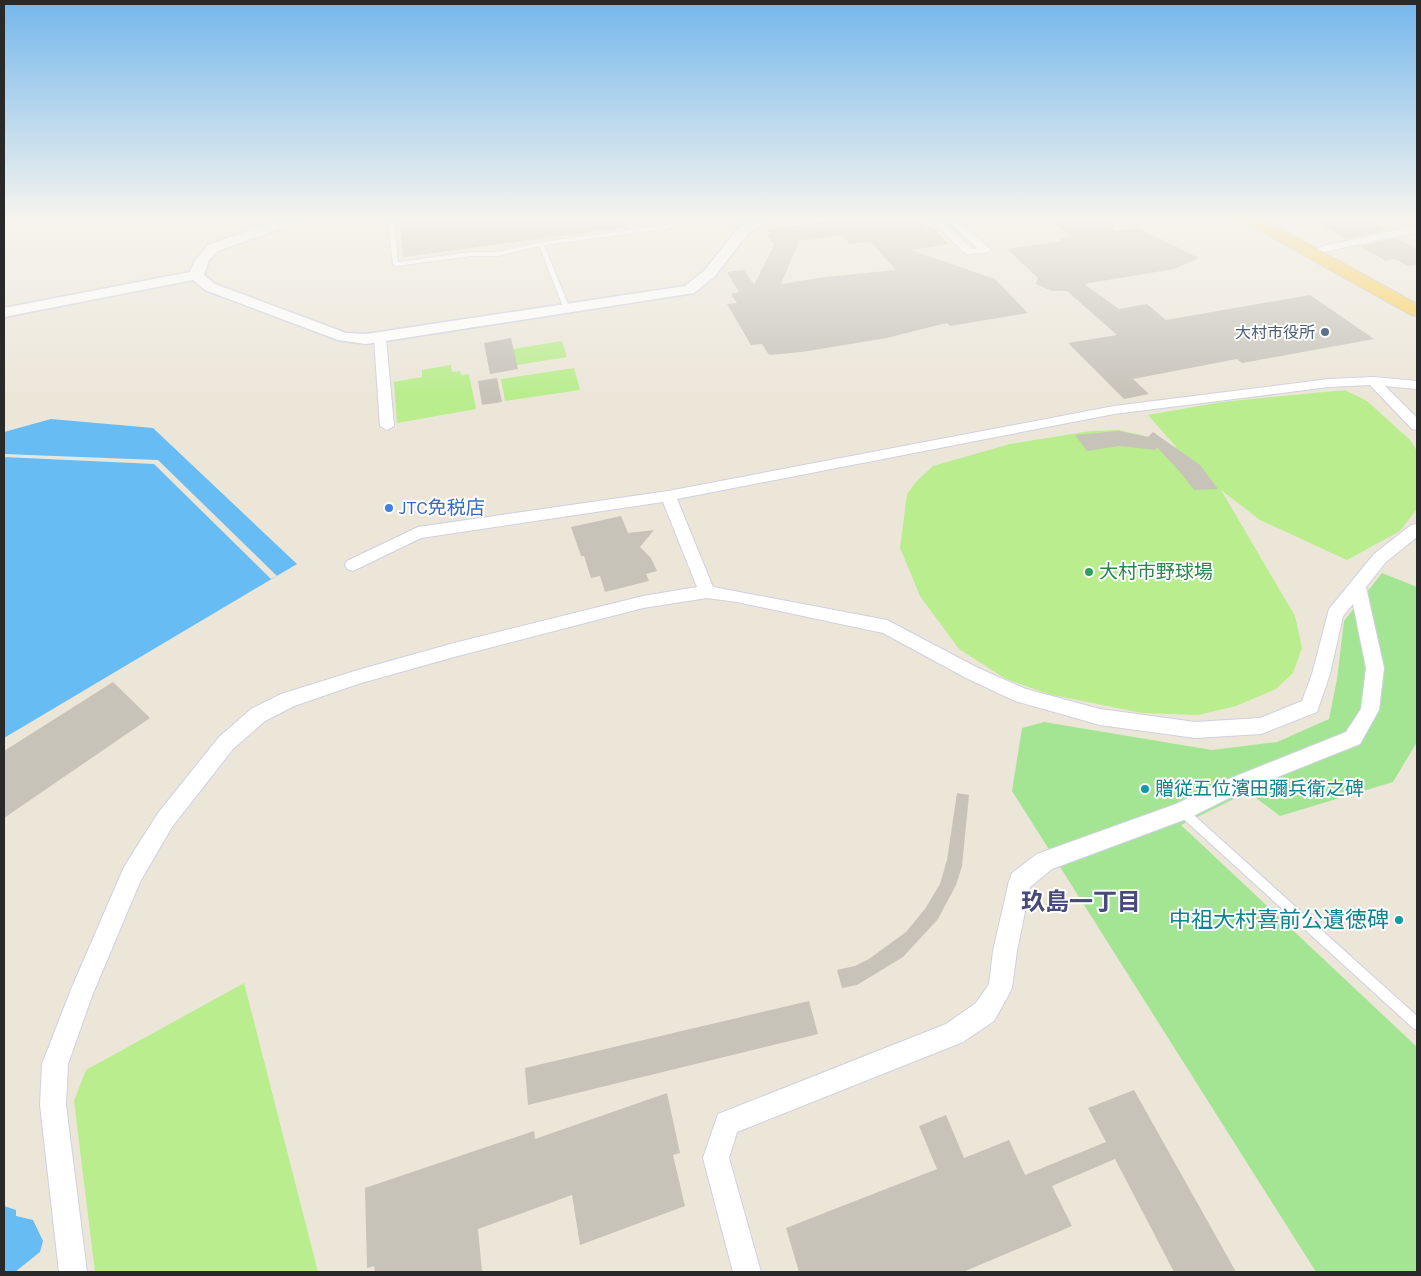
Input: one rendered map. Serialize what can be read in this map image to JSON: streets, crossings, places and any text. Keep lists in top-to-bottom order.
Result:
{
  "districts": ["玖島一丁目"],
  "places": [
    "大村市役所",
    "JTC免税店",
    "大村市野球場",
    "贈従五位濱田彌兵衛之碑",
    "中祖大村喜前公遺徳碑"
  ]
}
